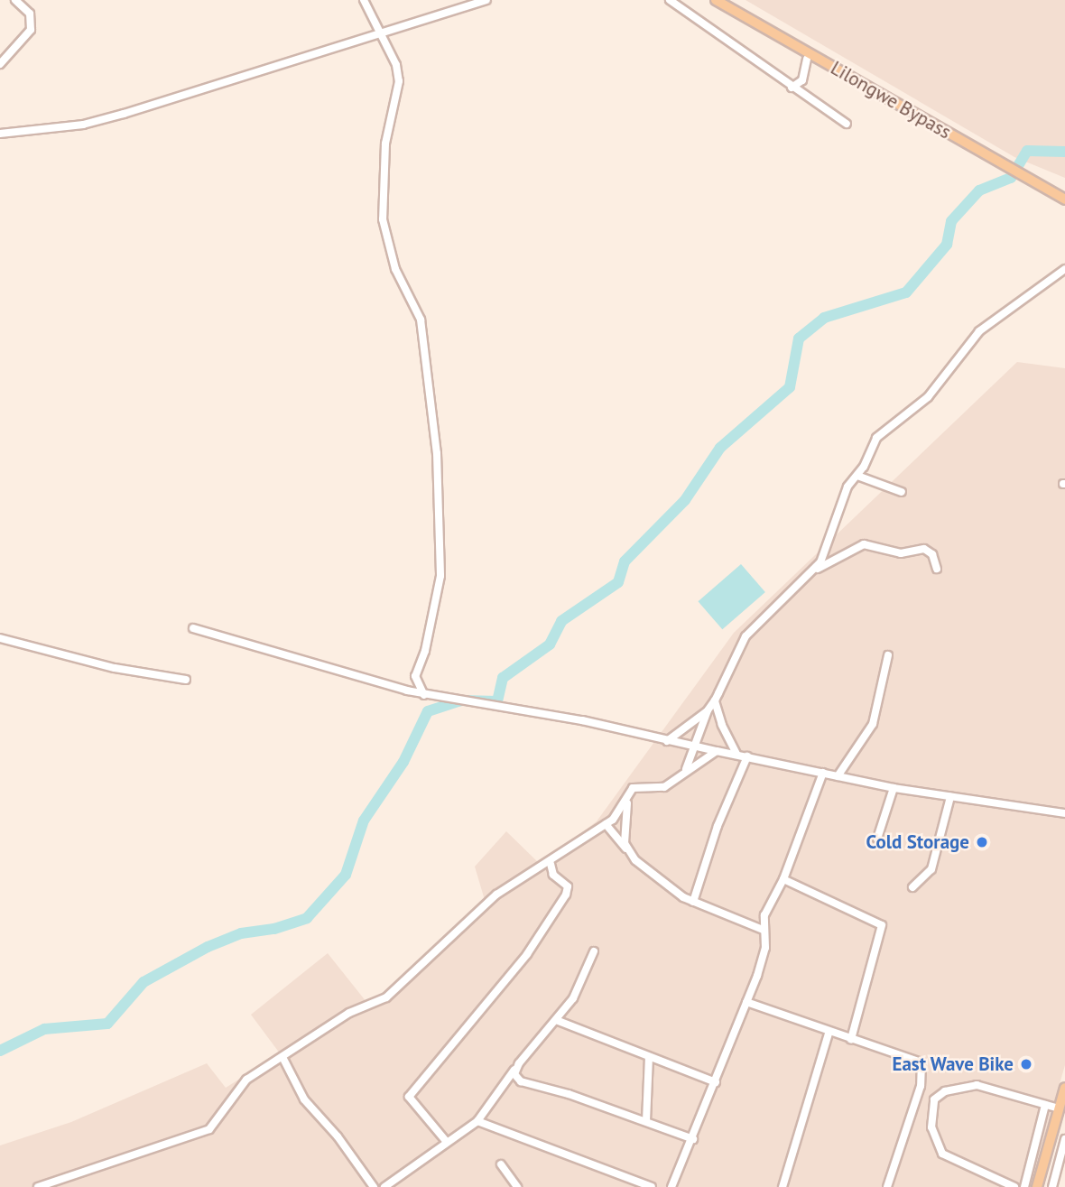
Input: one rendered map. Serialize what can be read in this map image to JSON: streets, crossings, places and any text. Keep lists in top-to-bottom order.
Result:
{
  "streets": {
    "main road": ["Lilongwe Bypass"]
  },
  "places": ["Cold Storage", "East Wave Bike"]
}
